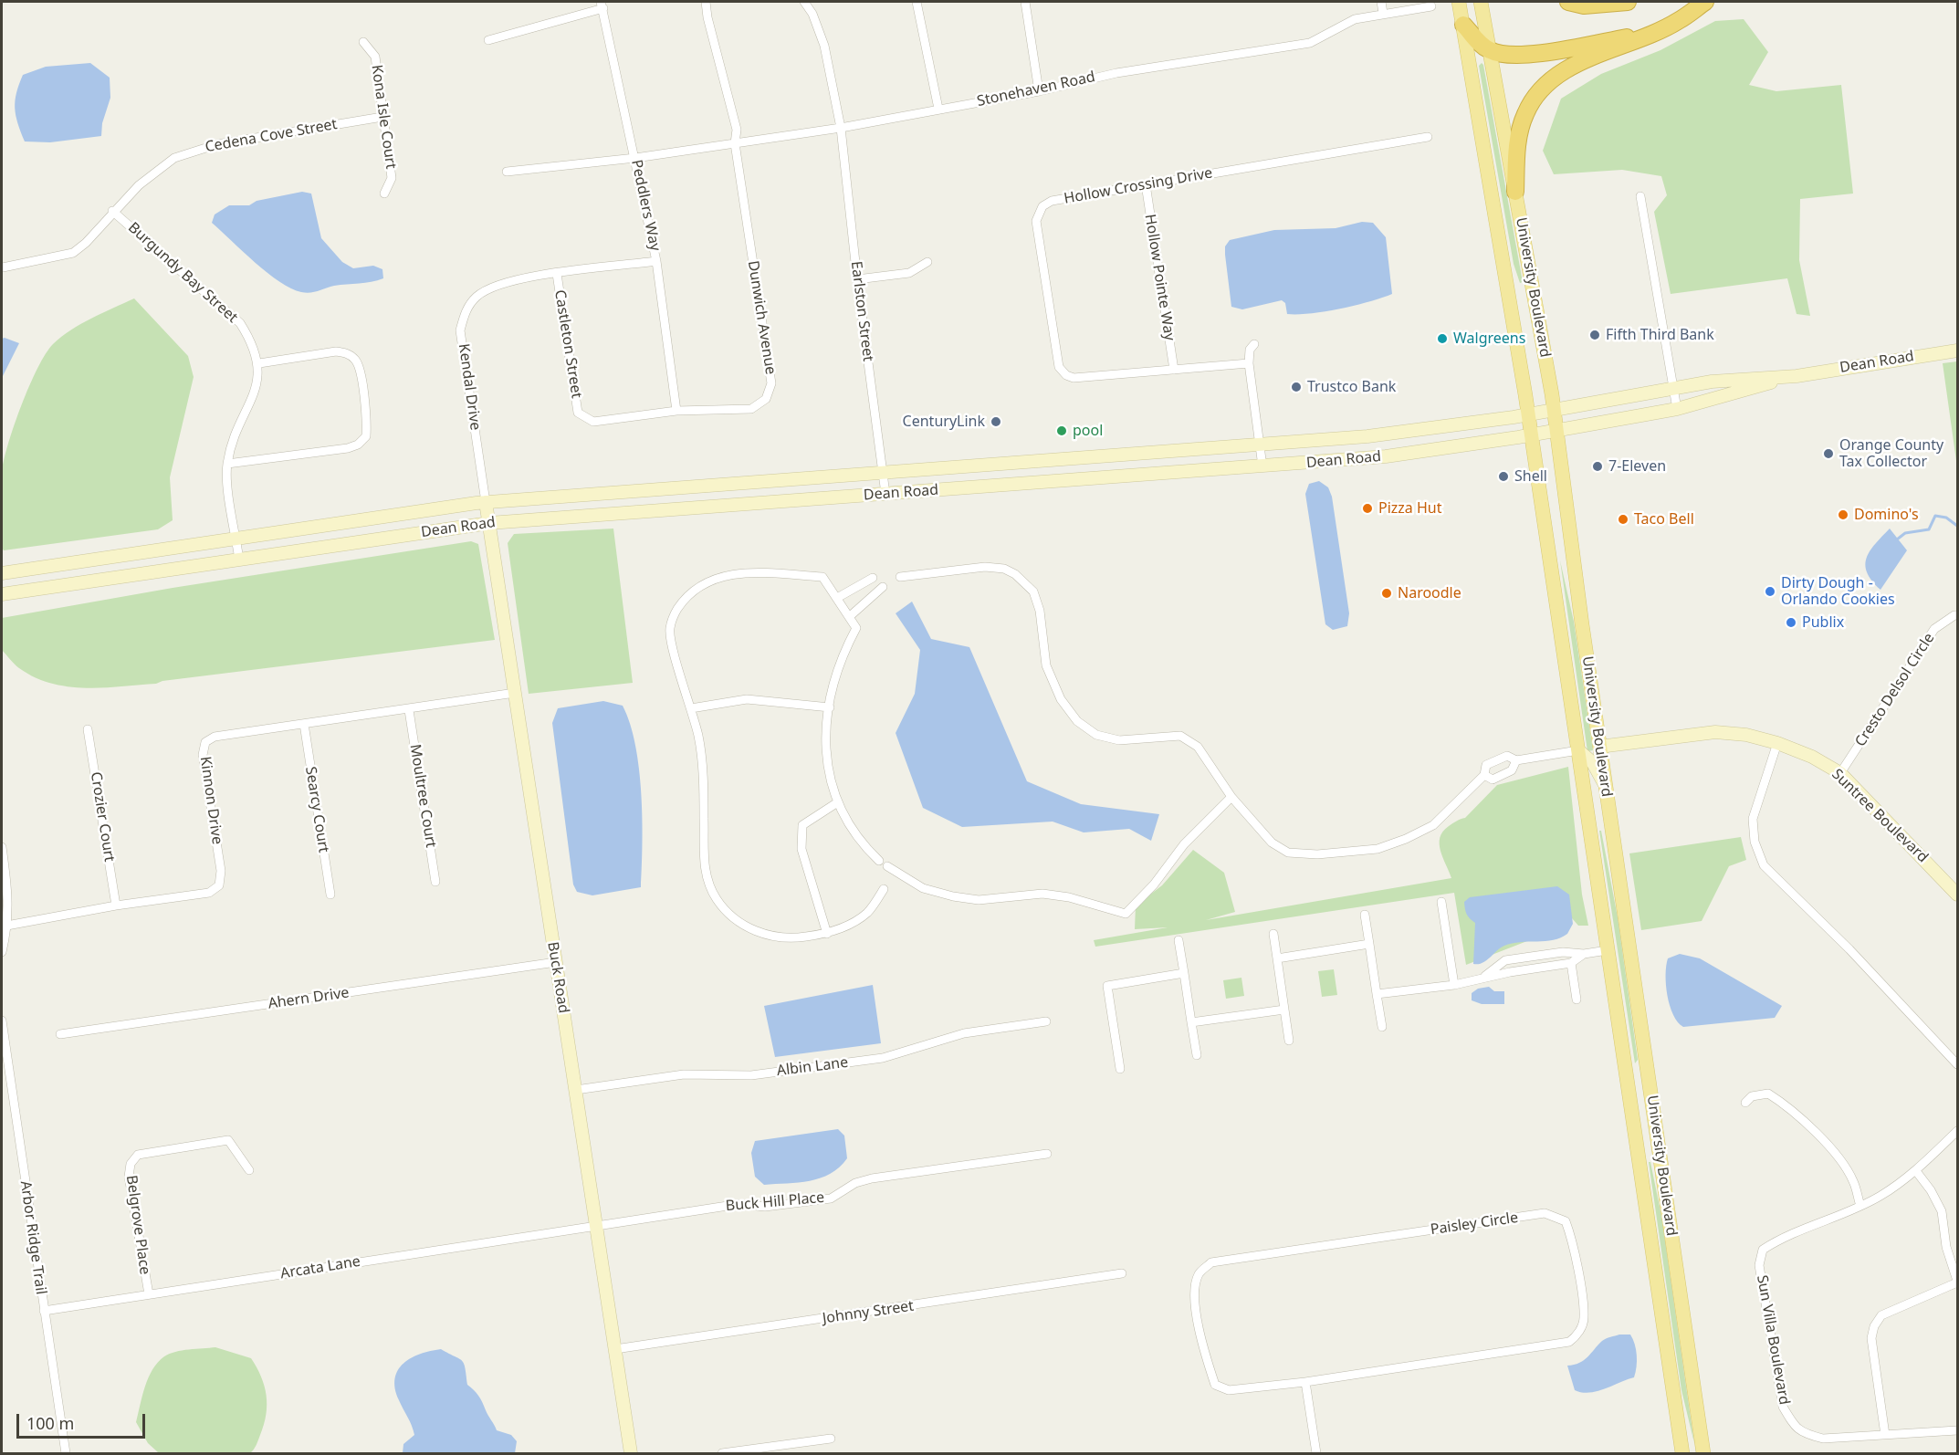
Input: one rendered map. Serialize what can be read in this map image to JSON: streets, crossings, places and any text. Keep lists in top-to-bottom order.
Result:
{
  "streets": {
    "main road": [
      "University Boulevard",
      "Dean Road",
      "Suntree Boulevard",
      "Buck Road"
    ],
    "street": [
      "Stonehaven Road",
      "Kona Isle Court",
      "Cedena Cove Street",
      "Hollow Crossing Drive",
      "Peddlers Way",
      "Burgundy Bay Street",
      "Hollow Pointe Way",
      "Earlston Street",
      "Dunwich Avenue",
      "Castleton Street",
      "Kendal Drive",
      "Cresto Delsol Circle",
      "Moultree Court",
      "Kinnon Drive",
      "Searcy Court",
      "Crozier Court",
      "Ahern Drive",
      "Albin Lane",
      "Buck Hill Place",
      "Paisley Circle",
      "Belgrove Place",
      "Arbor Ridge Trail",
      "Arcata Lane",
      "Johnny Street",
      "Sun Villa Boulevard"
    ]
  },
  "crossings": [
    ["Stonehaven Road", "Peddlers Way"],
    ["Stonehaven Road", "Earlston Street"],
    ["Stonehaven Road", "Dunwich Avenue"],
    ["Kona Isle Court", "Cedena Cove Street"],
    ["Cedena Cove Street", "Burgundy Bay Street"],
    ["Hollow Crossing Drive", "Hollow Pointe Way"],
    ["Peddlers Way", "Dunwich Avenue"],
    ["Peddlers Way", "Castleton Street"],
    ["Peddlers Way", "Kendal Drive"],
    ["University Boulevard", "Dean Road"],
    ["University Boulevard", "Suntree Boulevard"],
    ["Earlston Street", "Dean Road"],
    ["Dunwich Avenue", "Castleton Street"],
    ["Castleton Street", "Kendal Drive"],
    ["Dean Road", "Kendal Drive"],
    ["Dean Road", "Buck Road"],
    ["Kendal Drive", "Buck Road"],
    ["Cresto Delsol Circle", "Suntree Boulevard"],
    ["Moultree Court", "Kinnon Drive"],
    ["Kinnon Drive", "Searcy Court"],
    ["Kinnon Drive", "Crozier Court"],
    ["Kinnon Drive", "Buck Road"],
    ["Buck Road", "Ahern Drive"],
    ["Buck Road", "Albin Lane"],
    ["Buck Road", "Buck Hill Place"],
    ["Buck Road", "Arcata Lane"],
    ["Buck Road", "Johnny Street"],
    ["Buck Hill Place", "Arcata Lane"],
    ["Belgrove Place", "Arcata Lane"],
    ["Arbor Ridge Trail", "Arcata Lane"]
  ],
  "places": [
    "Fifth Third Bank",
    "Walgreens",
    "Trustco Bank",
    "CenturyLink",
    "pool",
    "Orange County Tax Collector",
    "7-Eleven",
    "Shell",
    "Pizza Hut",
    "Domino's",
    "Taco Bell",
    "Dirty Dough - Orlando Cookies",
    "Naroodle",
    "Publix"
  ],
  "scale_bar": "100 m"
}
